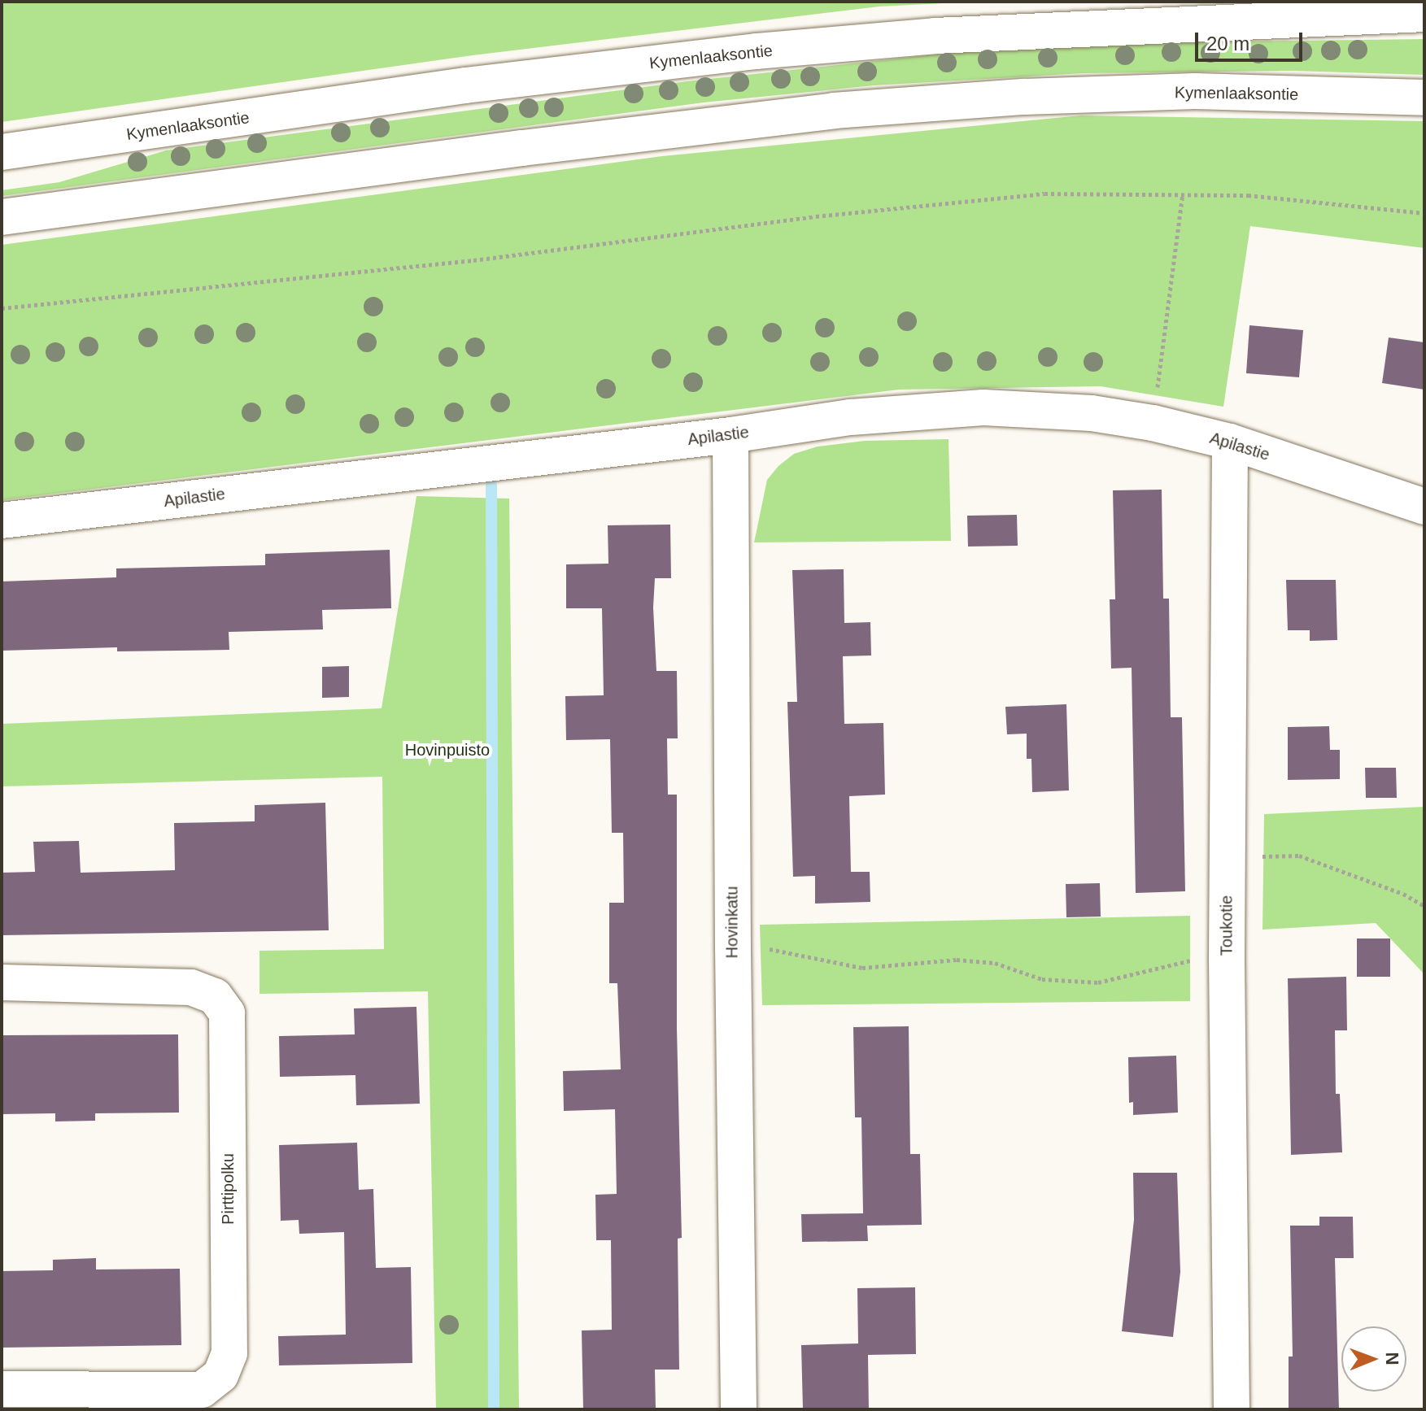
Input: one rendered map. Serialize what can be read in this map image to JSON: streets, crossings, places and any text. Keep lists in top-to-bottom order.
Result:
{
  "streets": {
    "street": [
      "Kymenlaaksontie",
      "Apilastie",
      "Hovinkatu",
      "Toukotie",
      "Pirttipolku"
    ]
  },
  "crossings": [
    ["Apilastie", "Hovinkatu"],
    ["Apilastie", "Toukotie"]
  ],
  "parks": ["Hovinpuisto"],
  "scale_bar": "20 m",
  "north": "right"
}
